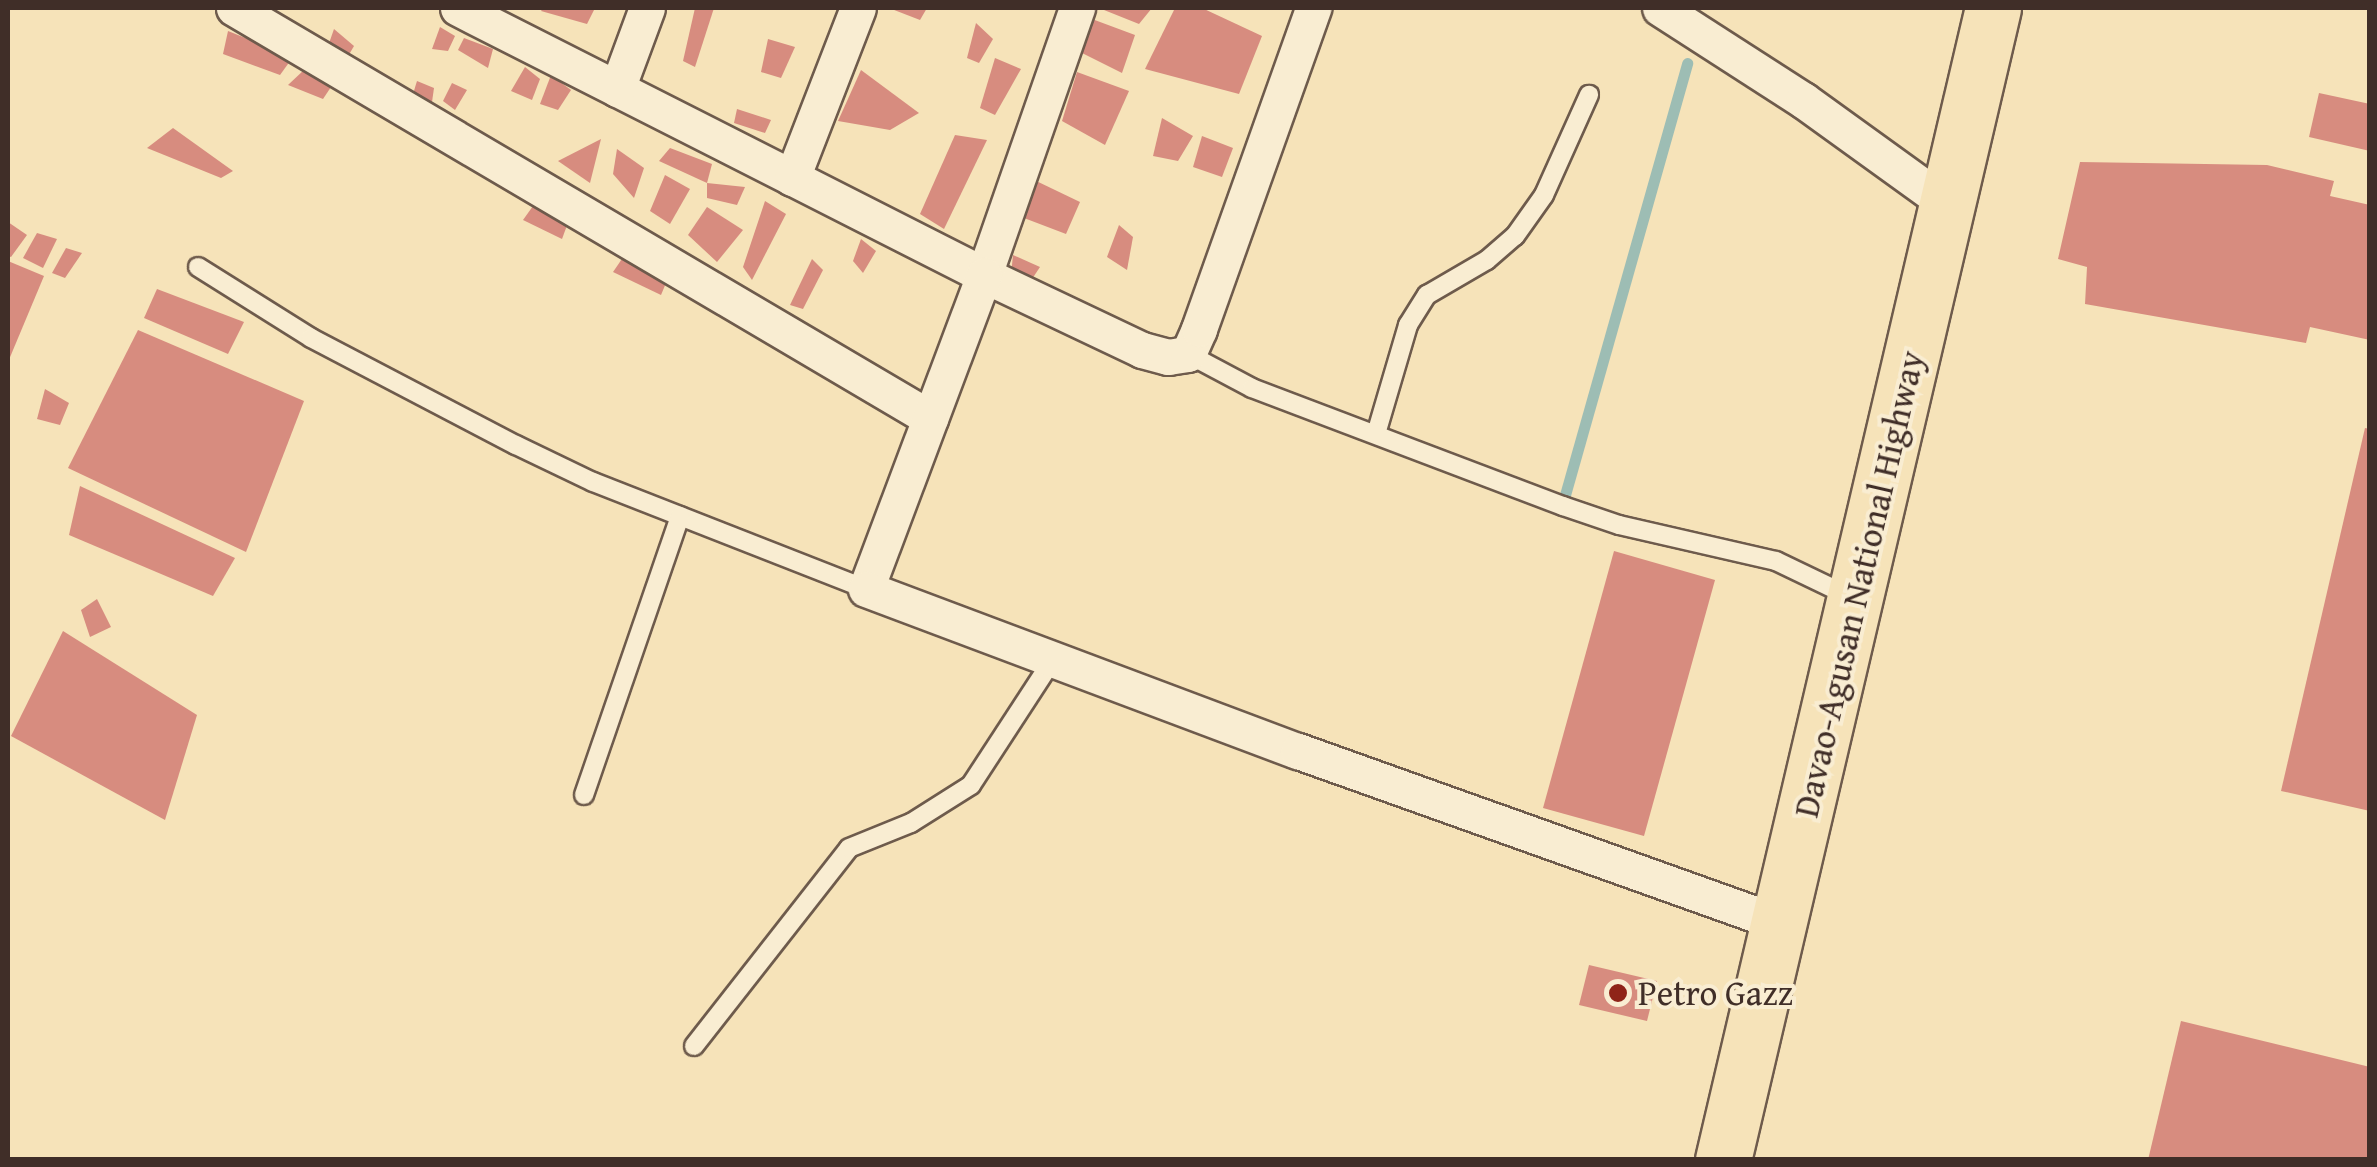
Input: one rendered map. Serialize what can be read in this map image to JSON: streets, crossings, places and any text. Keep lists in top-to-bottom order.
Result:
{
  "streets": {
    "highway": ["Davao-Agusan National Highway"]
  },
  "places": ["Petro Gazz"]
}
